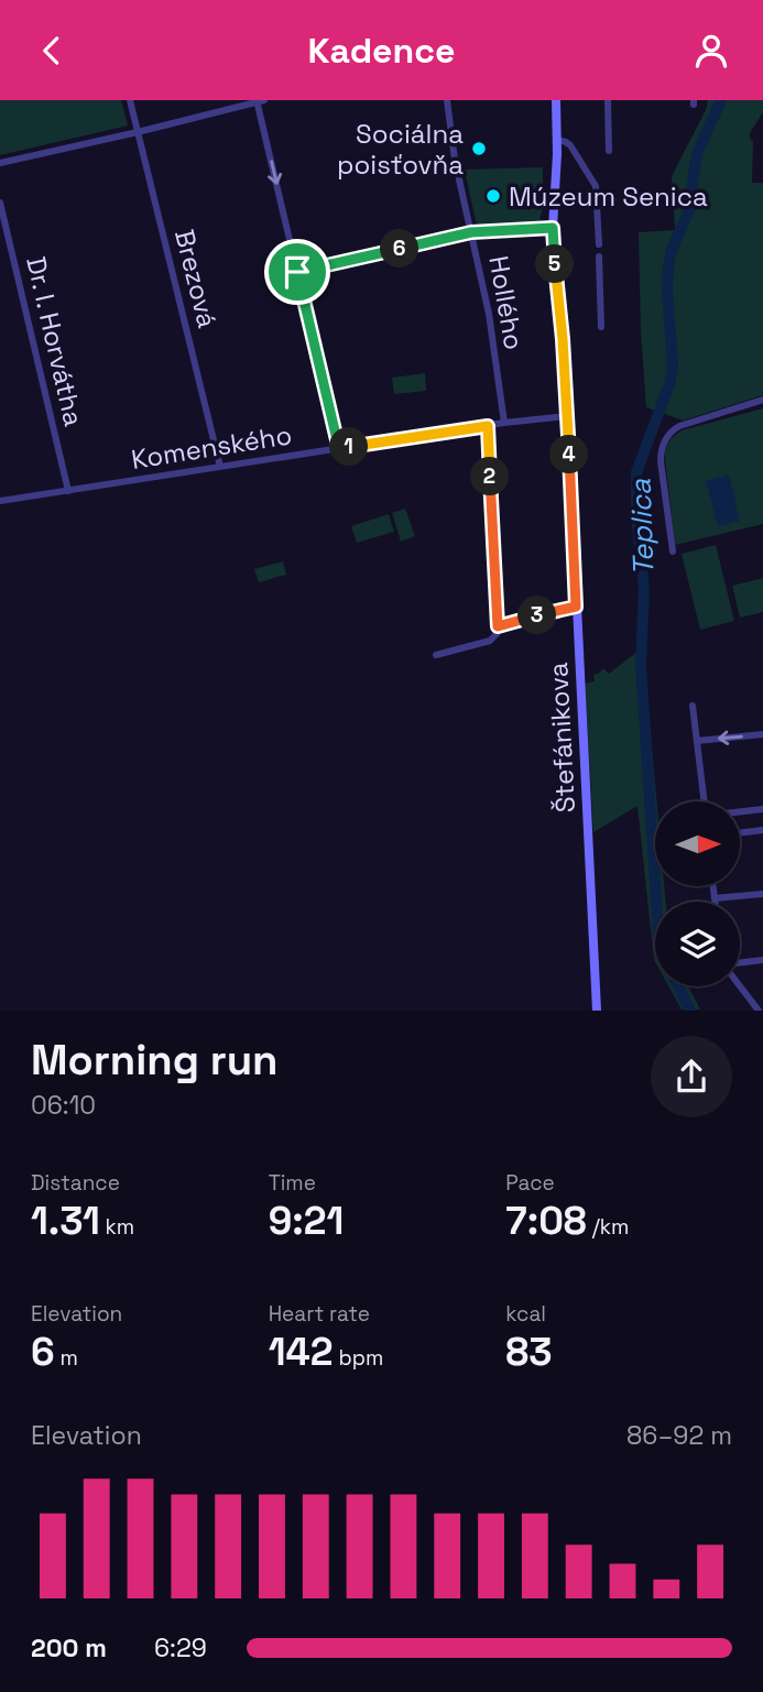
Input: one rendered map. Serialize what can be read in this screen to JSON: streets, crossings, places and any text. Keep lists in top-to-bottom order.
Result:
{
  "streets": {
    "street": [
      "Brezová",
      "Hollého",
      "Dr. I. Horvátha",
      "Komenského",
      "Štefánikova"
    ]
  },
  "crossings": [
    ["Brezová", "Komenského"],
    ["Hollého", "Komenského"],
    ["Dr. I. Horvátha", "Komenského"],
    ["Komenského", "Štefánikova"]
  ],
  "water": ["Teplica"],
  "places": ["Sociálna poisťovňa", "Múzeum Senica"],
  "north": "right",
  "page": {
    "header": "Kadence",
    "pins": [
      "6",
      "5",
      "1",
      "4",
      "2",
      "3"
    ],
    "heading": ["Morning run", "06:10"],
    "stats": [
      ["Distance", "1.31 km"],
      ["Time", "9:21"],
      ["Pace", "7:08 /km"],
      ["Elevation", "6 m"],
      ["Heart rate", "142 bpm"],
      ["kcal", "83"]
    ],
    "chart": ["Elevation", "86–92 m"],
    "list": [
      {
        "name": "200 m",
        "note": "6:29"
      }
    ]
  }
}
